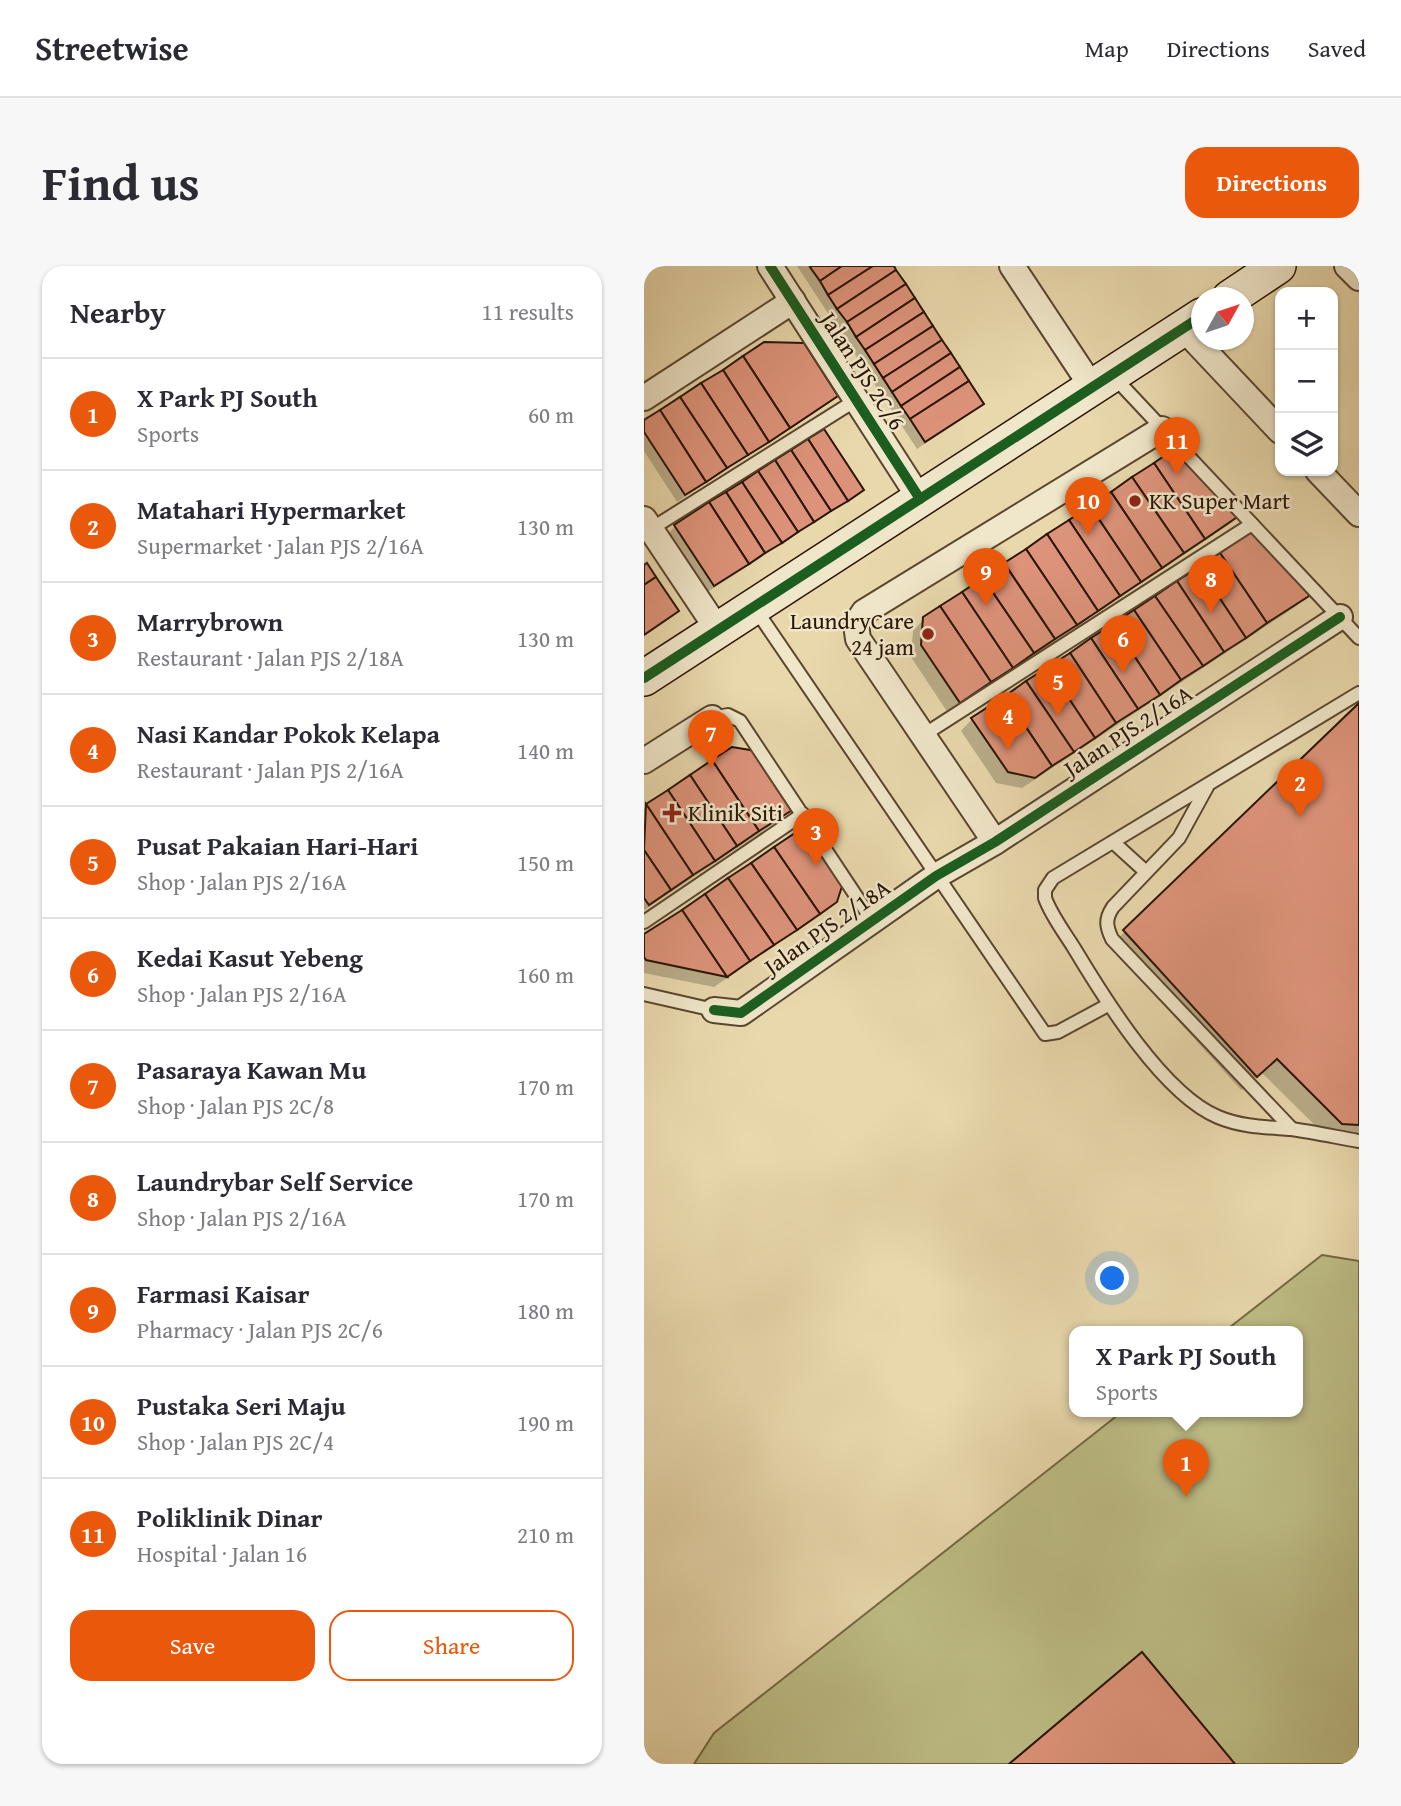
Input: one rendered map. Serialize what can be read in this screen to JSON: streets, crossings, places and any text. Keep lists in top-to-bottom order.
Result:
{
  "streets": {
    "street": ["Jalan PJS 2C/6", "Jalan PJS 2/16A", "Jalan PJS 2/18A"]
  },
  "crossings": [
    ["Jalan PJS 2/16A", "Jalan PJS 2/18A"]
  ],
  "places": {
    "other": ["KK Super Mart", "LaundryCare 24 jam"],
    "health": ["Klinik Siti"]
  },
  "north": "top right",
  "page": {
    "header": "Streetwise",
    "nav": ["Map", "Directions", "Saved"],
    "title": "Find us",
    "buttons": [
      "Directions",
      ["Save", "Share"]
    ],
    "heading": ["Nearby", "11 results"],
    "map_buttons": ["+", "−"],
    "list": [
      {
        "mark": "1",
        "name": "X Park PJ South",
        "note": "Sports",
        "value": "60 m"
      },
      {
        "mark": "2",
        "name": "Matahari Hypermarket",
        "note": "Supermarket · Jalan PJS 2/16A",
        "value": "130 m"
      },
      {
        "mark": "3",
        "name": "Marrybrown",
        "note": "Restaurant · Jalan PJS 2/18A",
        "value": "130 m"
      },
      {
        "mark": "4",
        "name": "Nasi Kandar Pokok Kelapa",
        "note": "Restaurant · Jalan PJS 2/16A",
        "value": "140 m"
      },
      {
        "mark": "5",
        "name": "Pusat Pakaian Hari-Hari",
        "note": "Shop · Jalan PJS 2/16A",
        "value": "150 m"
      },
      {
        "mark": "6",
        "name": "Kedai Kasut Yebeng",
        "note": "Shop · Jalan PJS 2/16A",
        "value": "160 m"
      },
      {
        "mark": "7",
        "name": "Pasaraya Kawan Mu",
        "note": "Shop · Jalan PJS 2C/8",
        "value": "170 m"
      },
      {
        "mark": "8",
        "name": "Laundrybar Self Service",
        "note": "Shop · Jalan PJS 2/16A",
        "value": "170 m"
      },
      {
        "mark": "9",
        "name": "Farmasi Kaisar",
        "note": "Pharmacy · Jalan PJS 2C/6",
        "value": "180 m"
      },
      {
        "mark": "10",
        "name": "Pustaka Seri Maju",
        "note": "Shop · Jalan PJS 2C/4",
        "value": "190 m"
      },
      {
        "mark": "11",
        "name": "Poliklinik Dinar",
        "note": "Hospital · Jalan 16",
        "value": "210 m"
      }
    ],
    "pins": [
      "11",
      "10",
      "9",
      "8",
      "6",
      "5",
      "4",
      "7",
      "2",
      "3",
      "1"
    ],
    "popup": ["X Park PJ South", "Sports"]
  }
}
